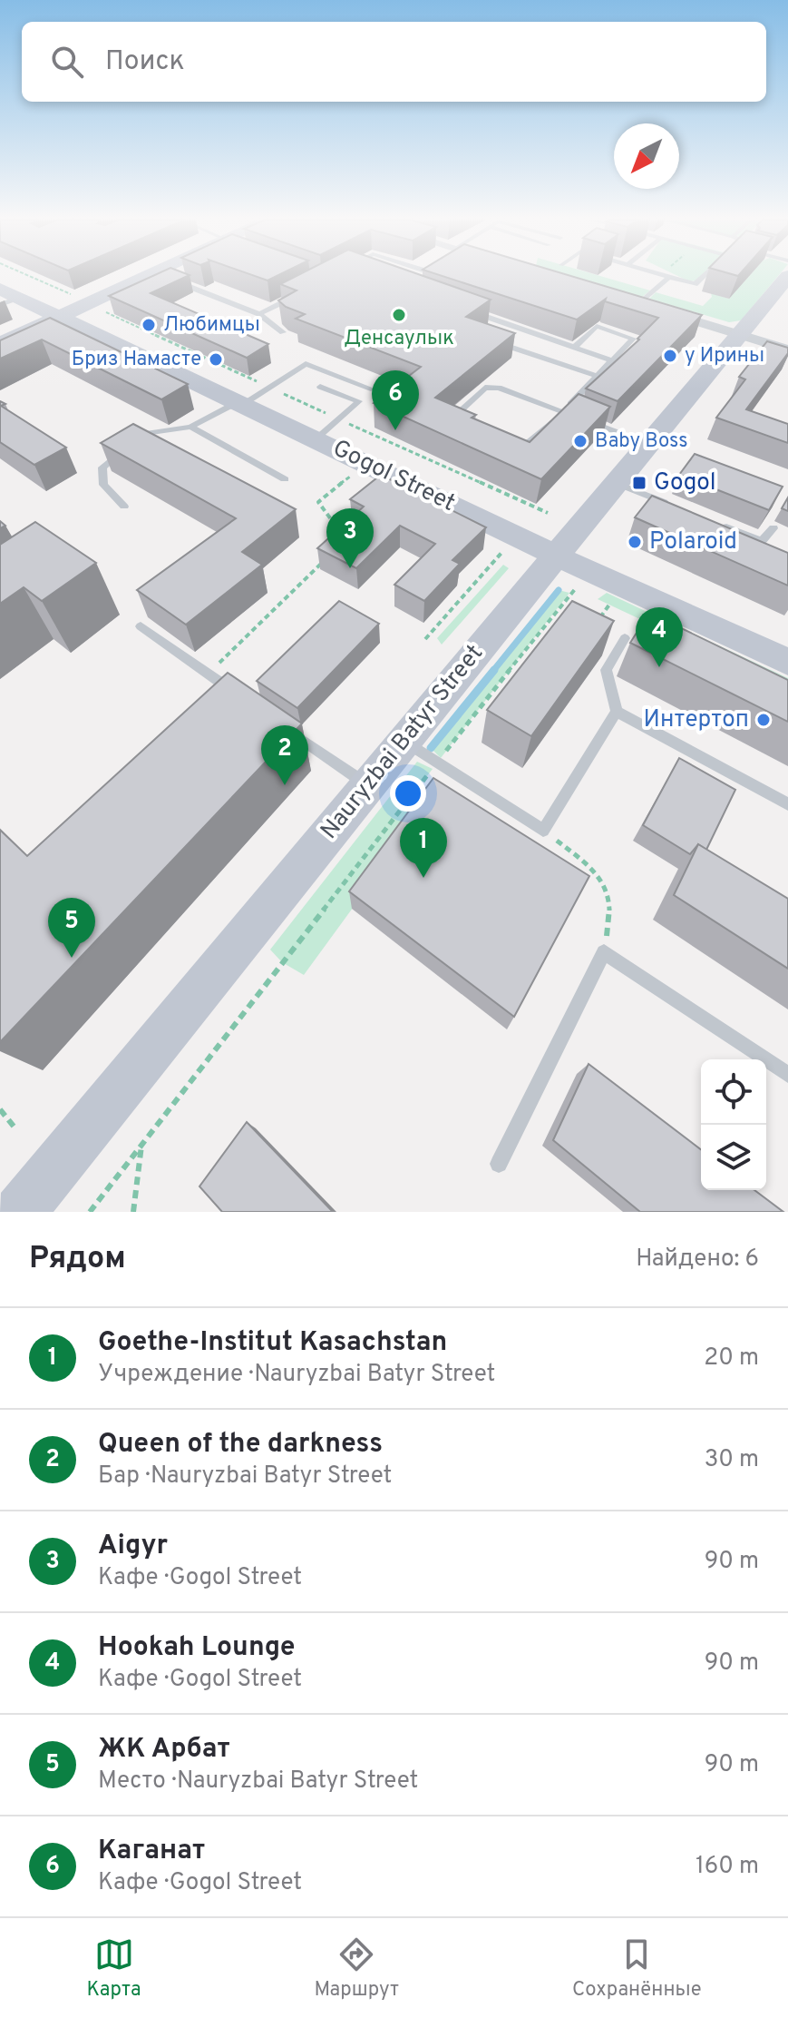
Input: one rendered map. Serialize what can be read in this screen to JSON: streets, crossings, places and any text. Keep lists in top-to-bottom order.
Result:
{
  "streets": {
    "main road": ["Gogol Street", "Nauryzbai Batyr Street"]
  },
  "crossings": [
    ["Gogol Street", "Nauryzbai Batyr Street"]
  ],
  "places": {
    "other": [
      "Денсаулык",
      "Любимцы",
      "у Ирины",
      "Бриз Намасте",
      "Baby Boss",
      "Polaroid",
      "Интертоп"
    ],
    "transit": ["Gogol"]
  },
  "north": "bottom left",
  "page": {
    "search": "Поиск",
    "pins": [
      "6",
      "3",
      "4",
      "2",
      "1",
      "5"
    ],
    "heading": ["Рядом", "Найдено: 6"],
    "list": [
      {
        "mark": "1",
        "name": "Goethe-Institut Kasachstan",
        "note": "Учреждение · Nauryzbai Batyr Street",
        "value": "20 m"
      },
      {
        "mark": "2",
        "name": "Queen of the darkness",
        "note": "Бар · Nauryzbai Batyr Street",
        "value": "30 m"
      },
      {
        "mark": "3",
        "name": "Aigyr",
        "note": "Кафе · Gogol Street",
        "value": "90 m"
      },
      {
        "mark": "4",
        "name": "Hookah Lounge",
        "note": "Кафе · Gogol Street",
        "value": "90 m"
      },
      {
        "mark": "5",
        "name": "ЖК Арбат",
        "note": "Место · Nauryzbai Batyr Street",
        "value": "90 m"
      },
      {
        "mark": "6",
        "name": "Каганат",
        "note": "Кафе · Gogol Street",
        "value": "160 m"
      }
    ],
    "nav": ["Карта", "Маршрут", "Сохранённые"]
  }
}
